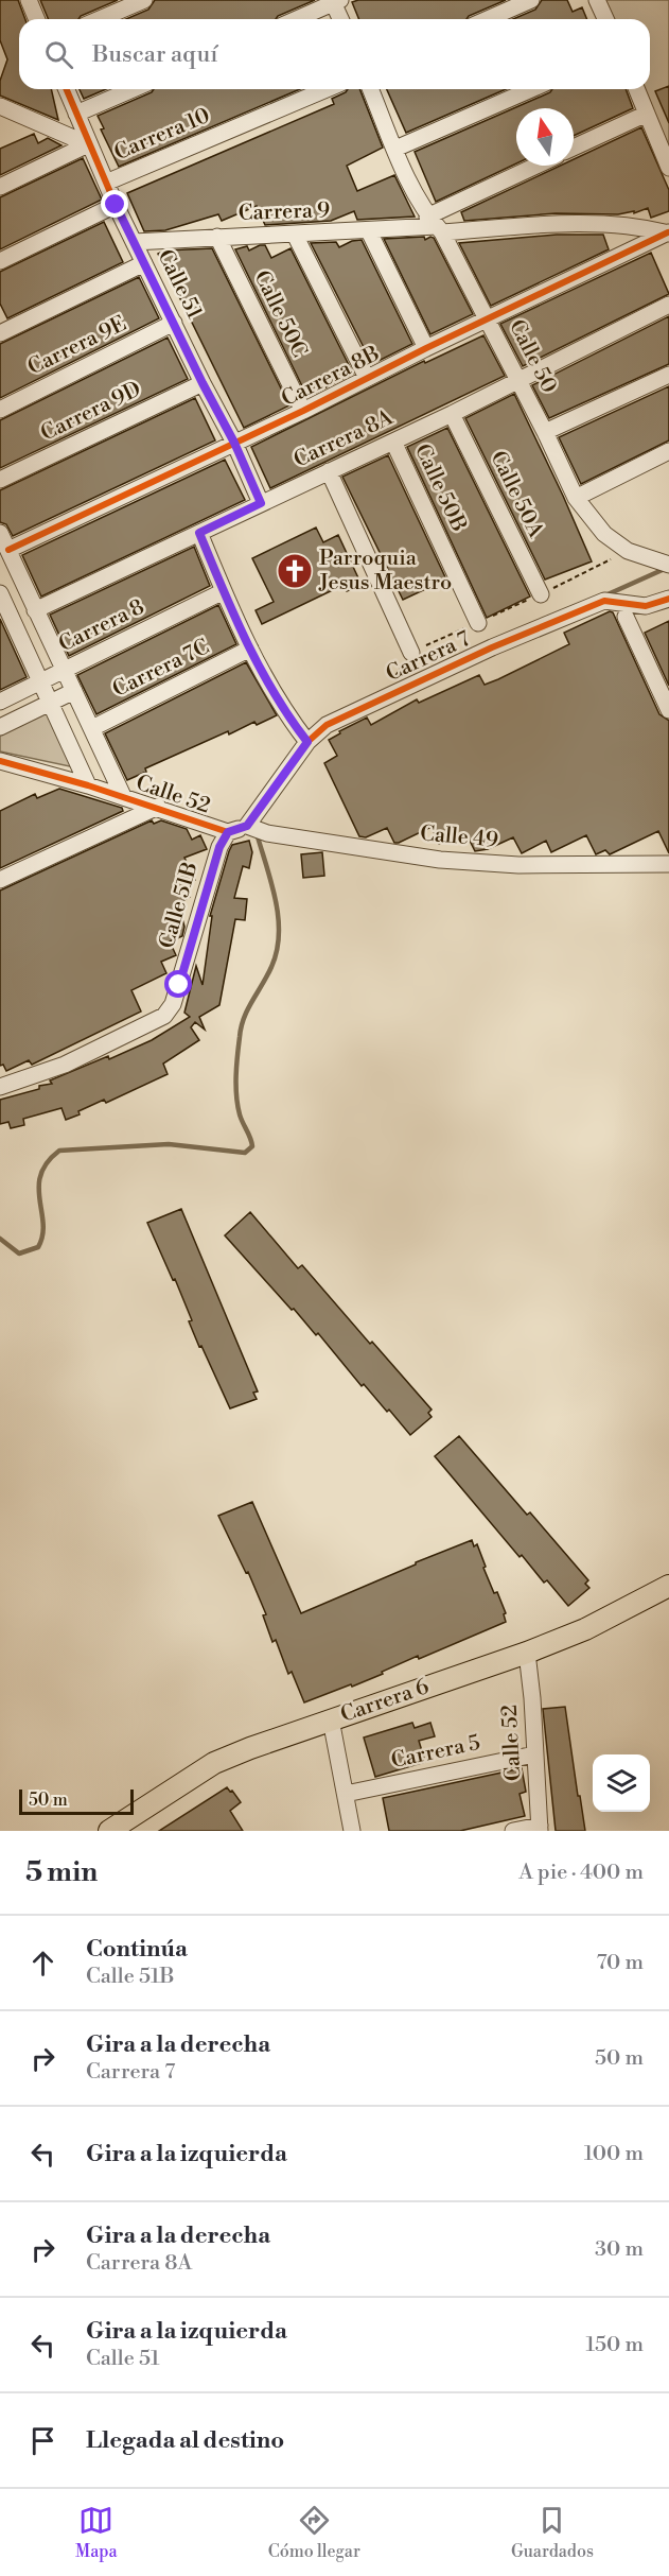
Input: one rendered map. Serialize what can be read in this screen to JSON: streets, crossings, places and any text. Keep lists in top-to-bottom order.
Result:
{
  "streets": {
    "main road": ["Carrera 6"],
    "street": [
      "Carrera 10",
      "Carrera 9",
      "Calle 51",
      "Calle 50C",
      "Carrera 9E",
      "Calle 50",
      "Carrera 8B",
      "Carrera 9D",
      "Carrera 8A",
      "Calle 50B",
      "Calle 50A",
      "Carrera 8",
      "Carrera 7",
      "Carrera 7C",
      "Calle 52",
      "Calle 49",
      "Calle 51B",
      "Carrera 5"
    ]
  },
  "crossings": [
    ["Carrera 10", "Calle 51"],
    ["Carrera 9", "Calle 51"],
    ["Carrera 9", "Calle 50C"],
    ["Carrera 9", "Calle 50"],
    ["Carrera 9", "Carrera 8B"],
    ["Calle 51", "Carrera 9E"],
    ["Calle 51", "Carrera 8B"],
    ["Calle 51", "Carrera 9D"],
    ["Calle 51", "Carrera 8A"],
    ["Calle 50C", "Carrera 8B"],
    ["Calle 50", "Carrera 8B"],
    ["Calle 50", "Carrera 8A"],
    ["Carrera 8B", "Calle 52"],
    ["Carrera 8A", "Calle 50B"],
    ["Carrera 8A", "Calle 50A"],
    ["Carrera 8A", "Calle 52"],
    ["Carrera 8", "Calle 52"],
    ["Carrera 7", "Calle 52"],
    ["Carrera 7", "Calle 49"],
    ["Carrera 7C", "Calle 52"],
    ["Calle 52", "Calle 49"],
    ["Calle 52", "Calle 51B"],
    ["Calle 52", "Carrera 6"],
    ["Calle 52", "Carrera 5"]
  ],
  "places": {
    "church": ["Parroquia Jesus Maestro"]
  },
  "scale_bar": "50 m",
  "north": "top",
  "page": {
    "search": "Buscar aquí",
    "scale": "50 m",
    "heading": ["5 min", "A pie · 400 m"],
    "list": [
      ["Continúa", "Calle 51B", "70 m"],
      ["Gira a la derecha", "Carrera 7", "50 m"],
      ["Gira a la izquierda", "100 m"],
      ["Gira a la derecha", "Carrera 8A", "30 m"],
      ["Gira a la izquierda", "Calle 51", "150 m"],
      "Llegada al destino"
    ],
    "nav": ["Mapa", "Cómo llegar", "Guardados"]
  }
}
